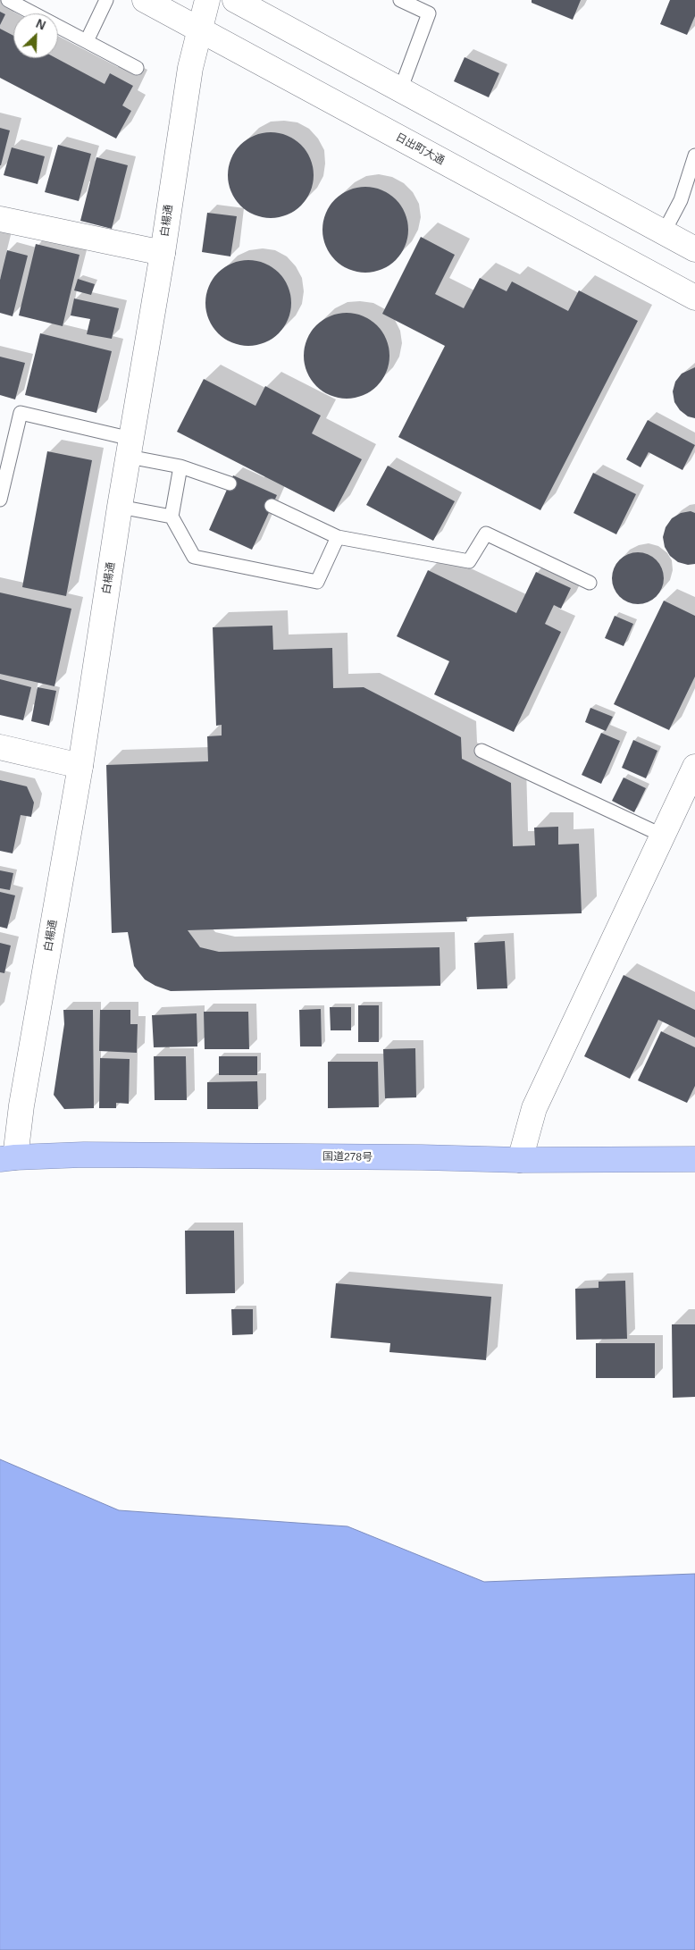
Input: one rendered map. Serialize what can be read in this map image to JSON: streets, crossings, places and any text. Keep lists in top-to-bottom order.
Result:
{
  "streets": {
    "highway": ["国道278号"],
    "street": ["日出町大通", "白楊通"]
  },
  "crossings": [
    ["日出町大通", "白楊通"],
    ["白楊通", "国道278号"]
  ],
  "north": "top right"
}
